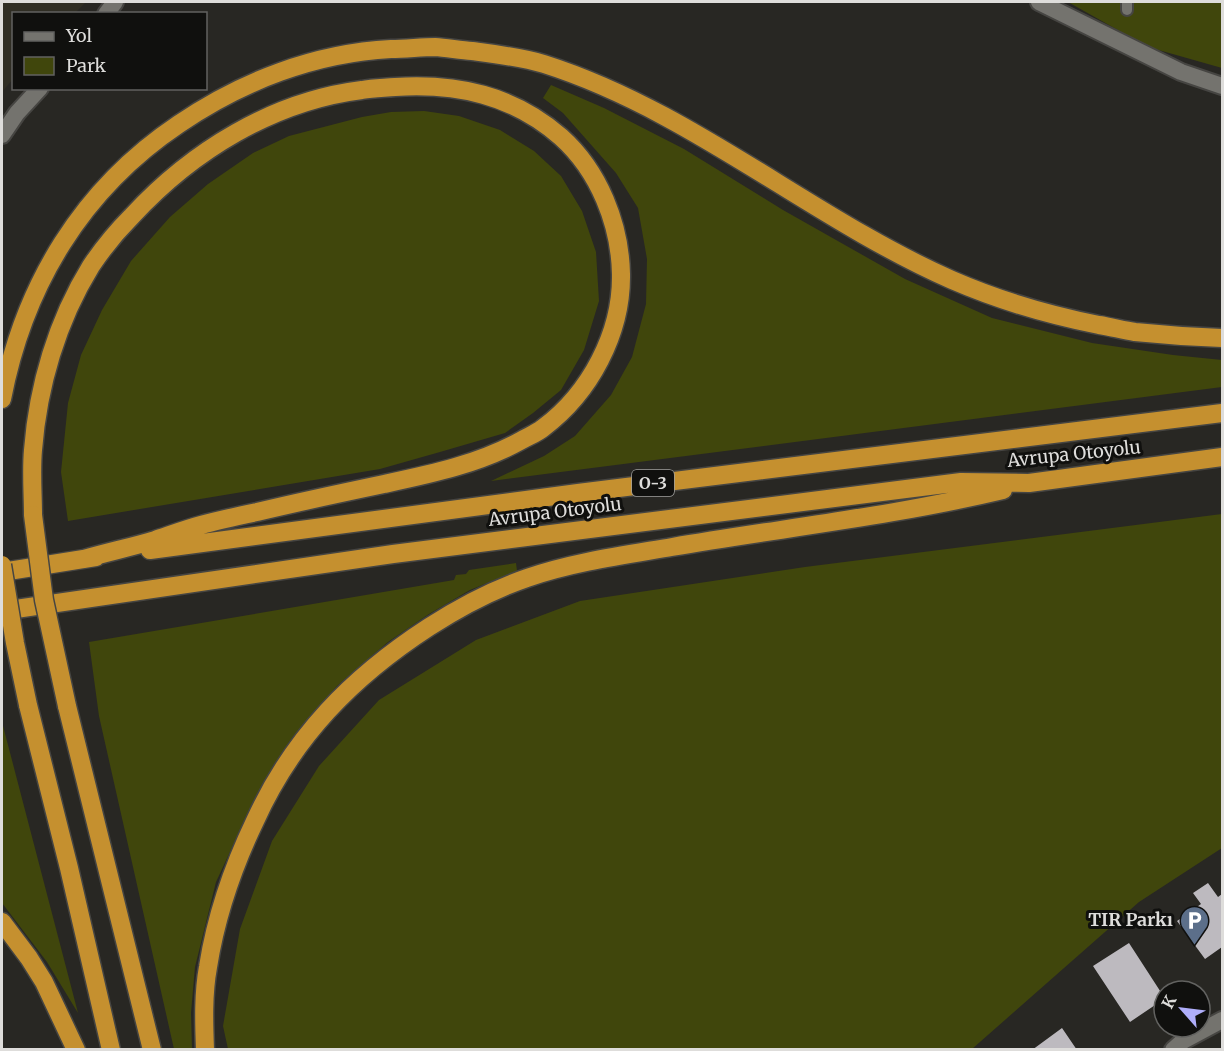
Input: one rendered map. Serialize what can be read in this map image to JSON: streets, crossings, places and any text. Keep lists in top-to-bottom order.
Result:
{
  "streets": {
    "highway": ["Avrupa Otoyolu", "O-3"]
  },
  "places": {
    "parking": ["TIR Parkı"]
  },
  "legend": ["Yol", "Park"],
  "north": "top left"
}
